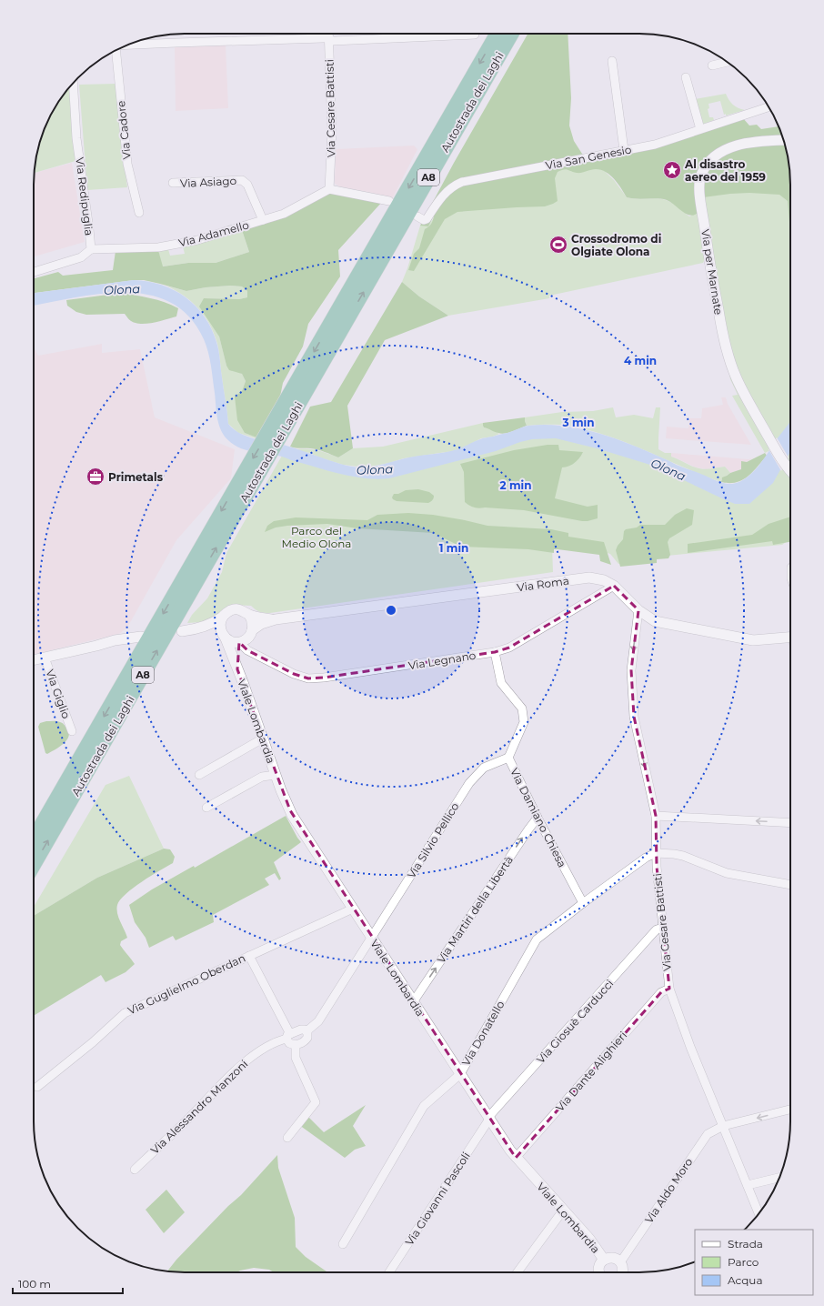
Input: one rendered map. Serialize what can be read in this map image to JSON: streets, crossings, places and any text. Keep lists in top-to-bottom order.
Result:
{
  "streets": {
    "highway": ["Autostrada dei Laghi", "A8"],
    "street": [
      "Via Cesare Battisti",
      "Via Cadore",
      "Via San Genesio",
      "Via Asiago",
      "Via Redipuglia",
      "Via Adamello",
      "Via per Marnate",
      "Via Roma",
      "Via Legnano",
      "Via Giglio",
      "Viale Lombardia",
      "Via Damiano Chiesa",
      "Via Silvio Pellico",
      "Via Martiri della Libertà",
      "Via Guglielmo Oberdan",
      "Via Giosuè Carducci",
      "Via Donatello",
      "Via Dante Alighieri",
      "Via Alessandro Manzoni",
      "Via Aldo Moro",
      "Via Giovanni Pascoli"
    ]
  },
  "crossings": [
    ["Via Cesare Battisti", "Via Adamello"],
    ["Via Cesare Battisti", "Via Roma"],
    ["Via Cesare Battisti", "Via Giosuè Carducci"],
    ["Via Cesare Battisti", "Via Donatello"],
    ["Via Cesare Battisti", "Via Dante Alighieri"],
    ["Via Cesare Battisti", "Via Aldo Moro"],
    ["Via Asiago", "Via Adamello"],
    ["Via Redipuglia", "Via Adamello"],
    ["Via Roma", "Via Legnano"],
    ["Via Roma", "Viale Lombardia"],
    ["Via Legnano", "Viale Lombardia"],
    ["Via Legnano", "Via Damiano Chiesa"],
    ["Viale Lombardia", "Via Silvio Pellico"],
    ["Viale Lombardia", "Via Martiri della Libertà"],
    ["Viale Lombardia", "Via Guglielmo Oberdan"],
    ["Viale Lombardia", "Via Giosuè Carducci"],
    ["Viale Lombardia", "Via Donatello"],
    ["Viale Lombardia", "Via Dante Alighieri"],
    ["Viale Lombardia", "Via Aldo Moro"],
    ["Viale Lombardia", "Via Giovanni Pascoli"],
    ["Via Damiano Chiesa", "Via Silvio Pellico"],
    ["Via Damiano Chiesa", "Via Martiri della Libertà"],
    ["Via Damiano Chiesa", "Via Donatello"],
    ["Via Giosuè Carducci", "Via Giovanni Pascoli"]
  ],
  "one_way": ["Via Martiri della Libertà"],
  "water": ["Olona"],
  "parks": ["Parco del Medio Olona"],
  "places": {
    "place": ["Al disastro aereo del 1959"],
    "sports": ["Crossodromo di Olgiate Olona"],
    "office": ["Primetals"]
  },
  "legend": ["Strada", "Parco", "Acqua"],
  "scale_bar": "100 m",
  "rings": [
    "4 min",
    "3 min",
    "2 min",
    "1 min"
  ]
}
